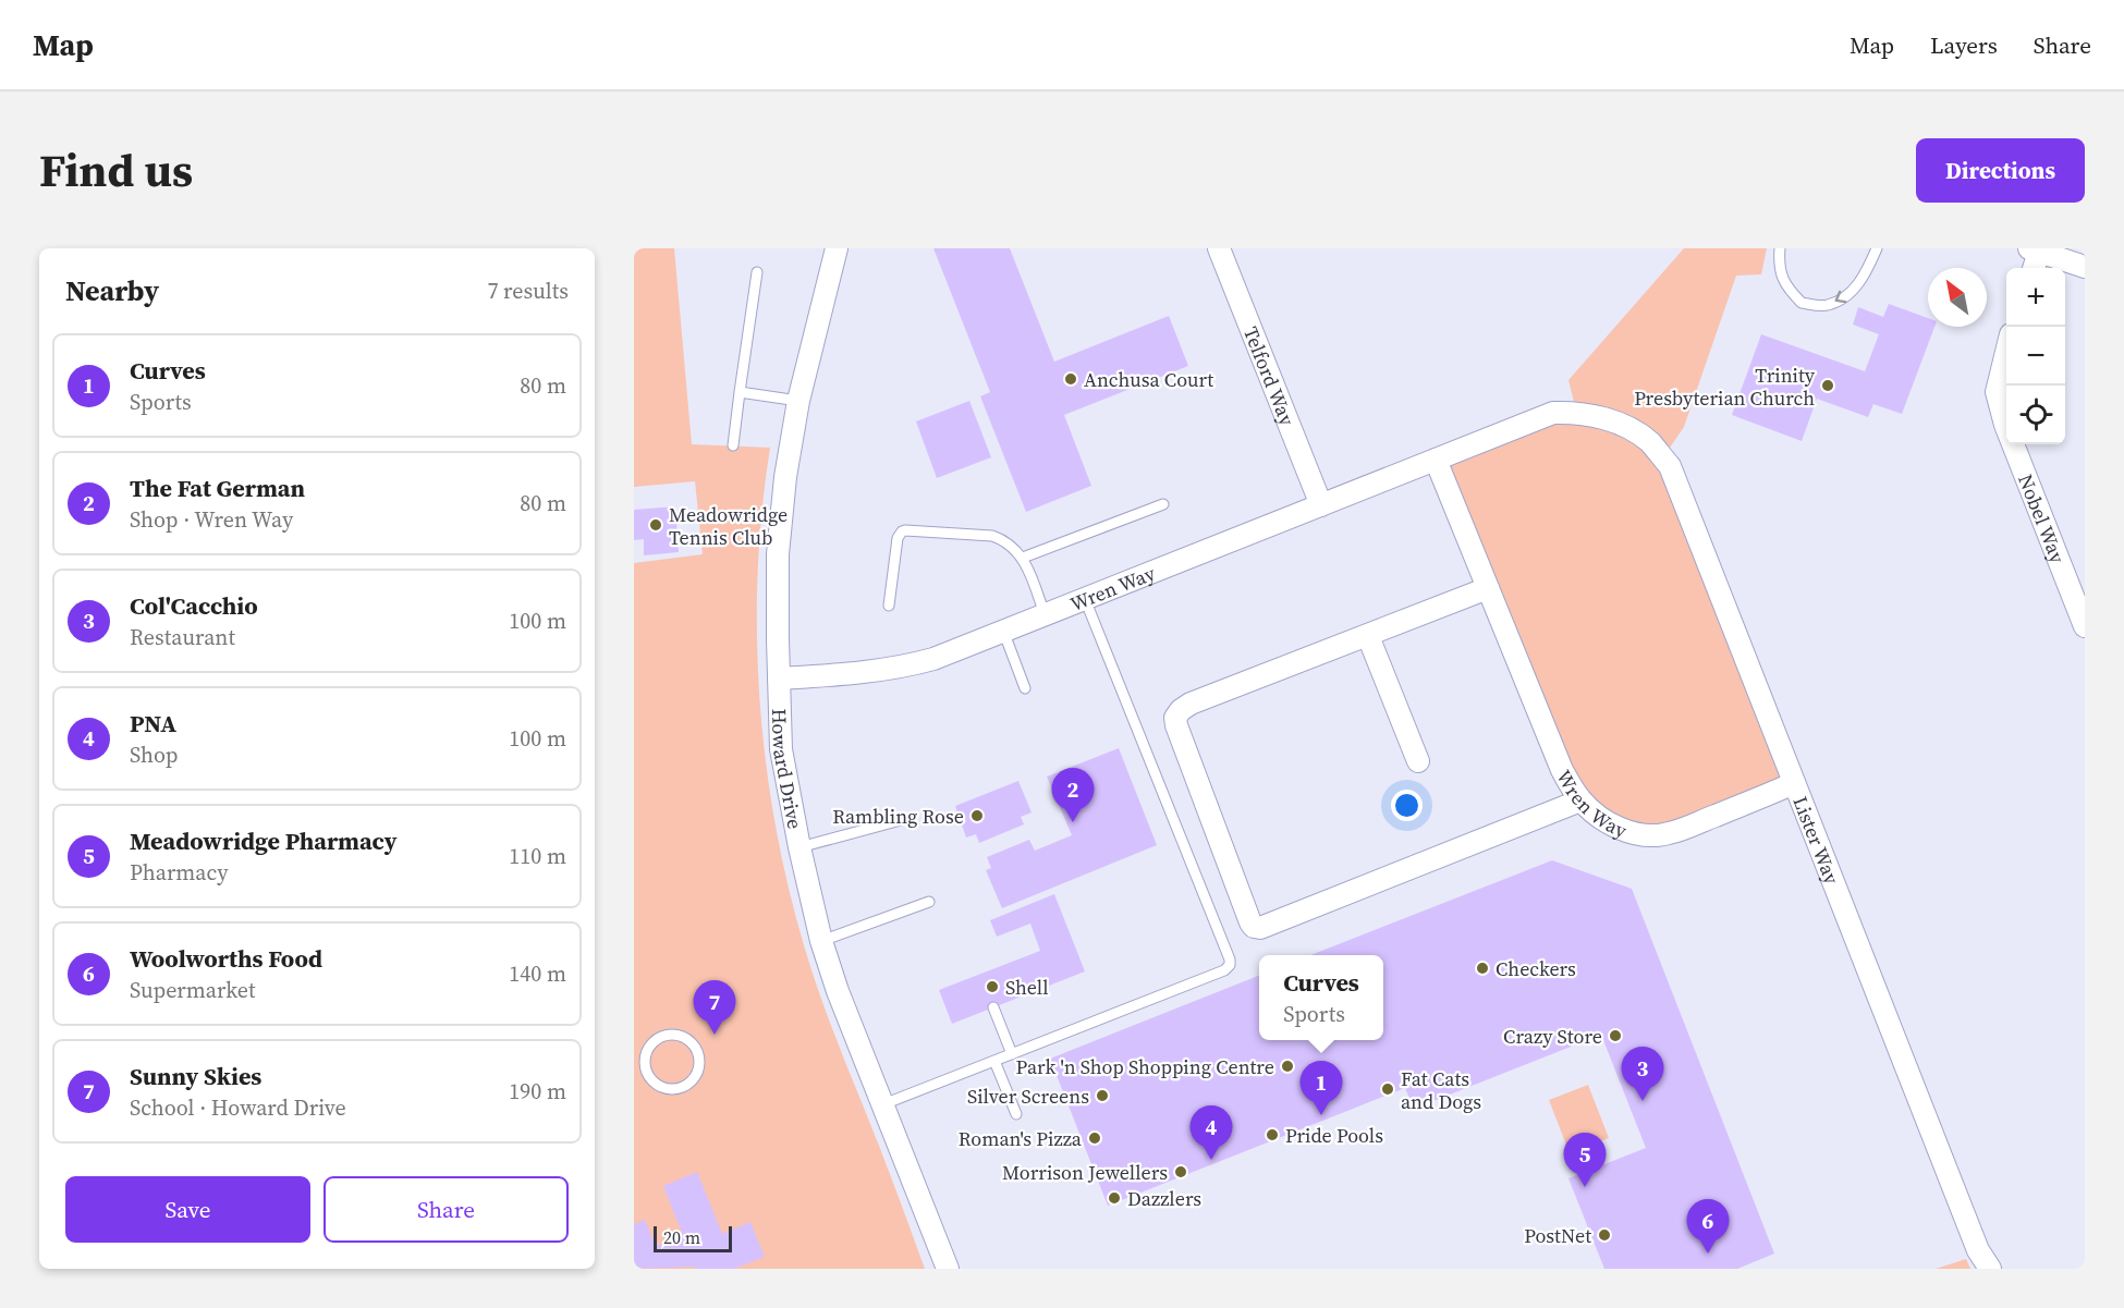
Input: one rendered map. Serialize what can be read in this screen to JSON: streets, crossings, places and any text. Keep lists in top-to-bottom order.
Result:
{
  "streets": {
    "street": [
      "Telford Way",
      "Nobel Way",
      "Wren Way",
      "Howard Drive",
      "Lister Way"
    ]
  },
  "crossings": [
    ["Telford Way", "Wren Way"],
    ["Wren Way", "Howard Drive"],
    ["Wren Way", "Lister Way"]
  ],
  "places": [
    "Anchusa Court",
    "Trinity Presbyterian Church",
    "Meadowridge Tennis Club",
    "Rambling Rose",
    "Checkers",
    "Shell",
    "Crazy Store",
    "Park 'n Shop Shopping Centre",
    "Fat Cats and Dogs",
    "Silver Screens",
    "Pride Pools",
    "Roman's Pizza",
    "Morrison Jewellers",
    "Dazzlers",
    "PostNet"
  ],
  "scale_bar": "20 m",
  "north": "top left",
  "page": {
    "header": "Map",
    "nav": ["Map", "Layers", "Share"],
    "title": "Find us",
    "buttons": [
      "Directions",
      ["Save", "Share"]
    ],
    "heading": ["Nearby", "7 results"],
    "map_buttons": ["+", "−"],
    "list": [
      {
        "mark": "1",
        "name": "Curves",
        "note": "Sports",
        "value": "80 m"
      },
      {
        "mark": "2",
        "name": "The Fat German",
        "note": "Shop · Wren Way",
        "value": "80 m"
      },
      {
        "mark": "3",
        "name": "Col'Cacchio",
        "note": "Restaurant",
        "value": "100 m"
      },
      {
        "mark": "4",
        "name": "PNA",
        "note": "Shop",
        "value": "100 m"
      },
      {
        "mark": "5",
        "name": "Meadowridge Pharmacy",
        "note": "Pharmacy",
        "value": "110 m"
      },
      {
        "mark": "6",
        "name": "Woolworths Food",
        "note": "Supermarket",
        "value": "140 m"
      },
      {
        "mark": "7",
        "name": "Sunny Skies",
        "note": "School · Howard Drive",
        "value": "190 m"
      }
    ],
    "pins": [
      "2",
      "7",
      "3",
      "1",
      "4",
      "5",
      "6"
    ],
    "popup": ["Curves", "Sports"],
    "scale": "20 m"
  }
}
